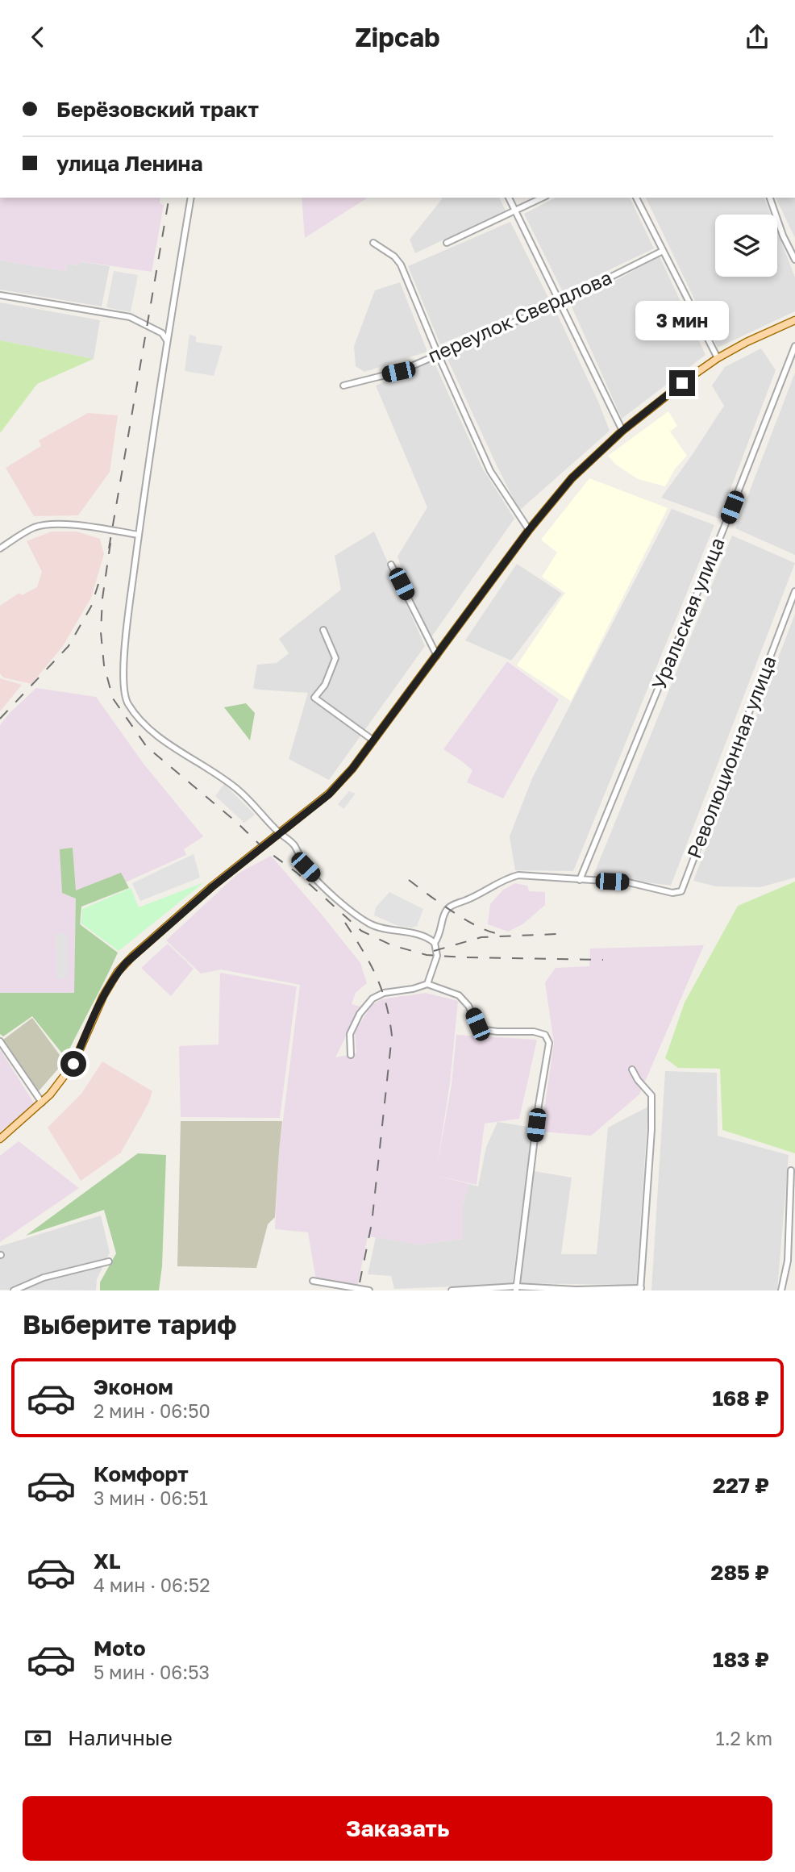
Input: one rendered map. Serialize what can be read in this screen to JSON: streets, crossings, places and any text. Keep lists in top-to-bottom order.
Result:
{
  "streets": {
    "street": ["переулок Свердлова", "Уральская улица", "Революционная улица"]
  },
  "crossings": [
    ["Уральская улица", "Революционная улица"]
  ],
  "page": {
    "header": "Zipcab",
    "banner": ["Берёзовский тракт", "улица Ленина"],
    "bubble": "3 мин",
    "heading": "Выберите тариф",
    "list": [
      {
        "name": "Эконом",
        "note": "2 мин · 06:50",
        "value": "168 ₽"
      },
      {
        "name": "Комфорт",
        "note": "3 мин · 06:51",
        "value": "227 ₽"
      },
      {
        "name": "XL",
        "note": "4 мин · 06:52",
        "value": "285 ₽"
      },
      {
        "name": "Moto",
        "note": "5 мин · 06:53",
        "value": "183 ₽"
      }
    ],
    "pay": ["Наличные", "1.2 km"],
    "buttons": "Заказать"
  }
}
